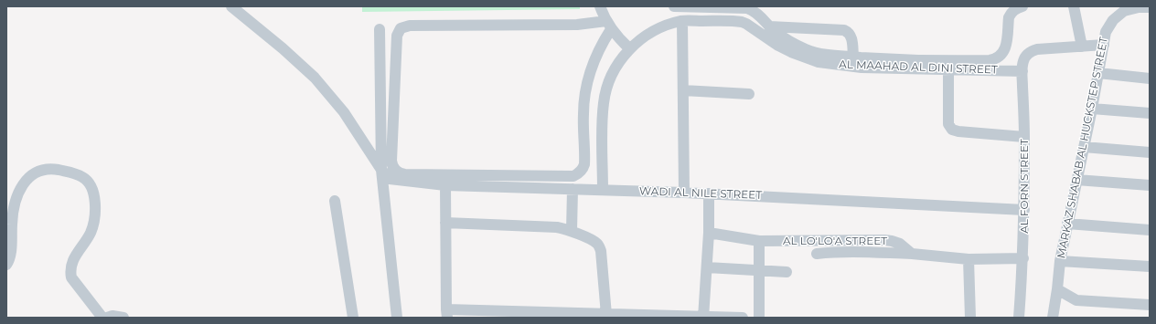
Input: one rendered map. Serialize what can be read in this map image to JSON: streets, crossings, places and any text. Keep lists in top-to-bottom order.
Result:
{
  "streets": {
    "street": [
      "AL MAAHAD AL DINI STREET",
      "MARKAZ SHABAB AL HUCKSTEP STREET",
      "AL FORN STREET",
      "WADI AL NILE STREET",
      "AL LO'LO'A STREET"
    ]
  },
  "crossings": [
    ["AL MAAHAD AL DINI STREET", "AL FORN STREET"],
    ["AL MAAHAD AL DINI STREET", "WADI AL NILE STREET"],
    ["AL FORN STREET", "WADI AL NILE STREET"]
  ]
}
